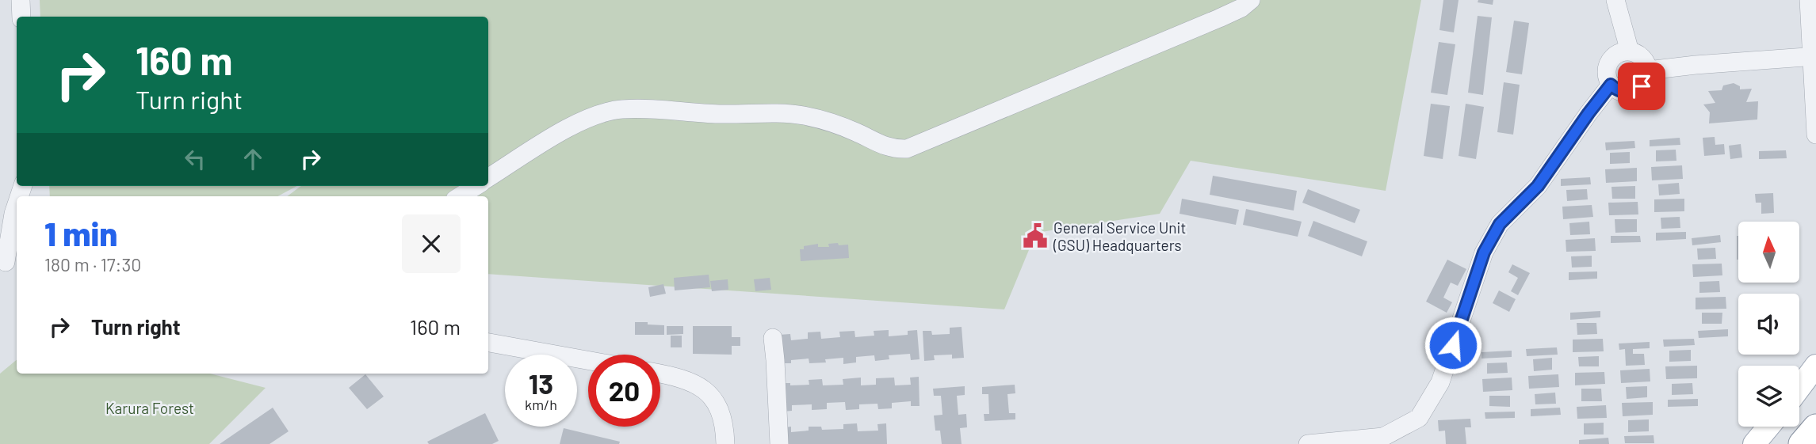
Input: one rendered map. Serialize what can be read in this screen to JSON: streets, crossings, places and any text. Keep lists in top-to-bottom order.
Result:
{
  "parks": ["Karura Forest"],
  "places": {
    "public building": ["General Service Unit (GSU) Headquarters"]
  },
  "north": "top",
  "page": {
    "turn": ["160 m", "Turn right"],
    "heading": ["1 min", "180 m · 17:30"],
    "list": [
      {
        "name": "Turn right",
        "value": "160 m"
      }
    ],
    "speed": "13 km/h",
    "limit": "20"
  }
}
